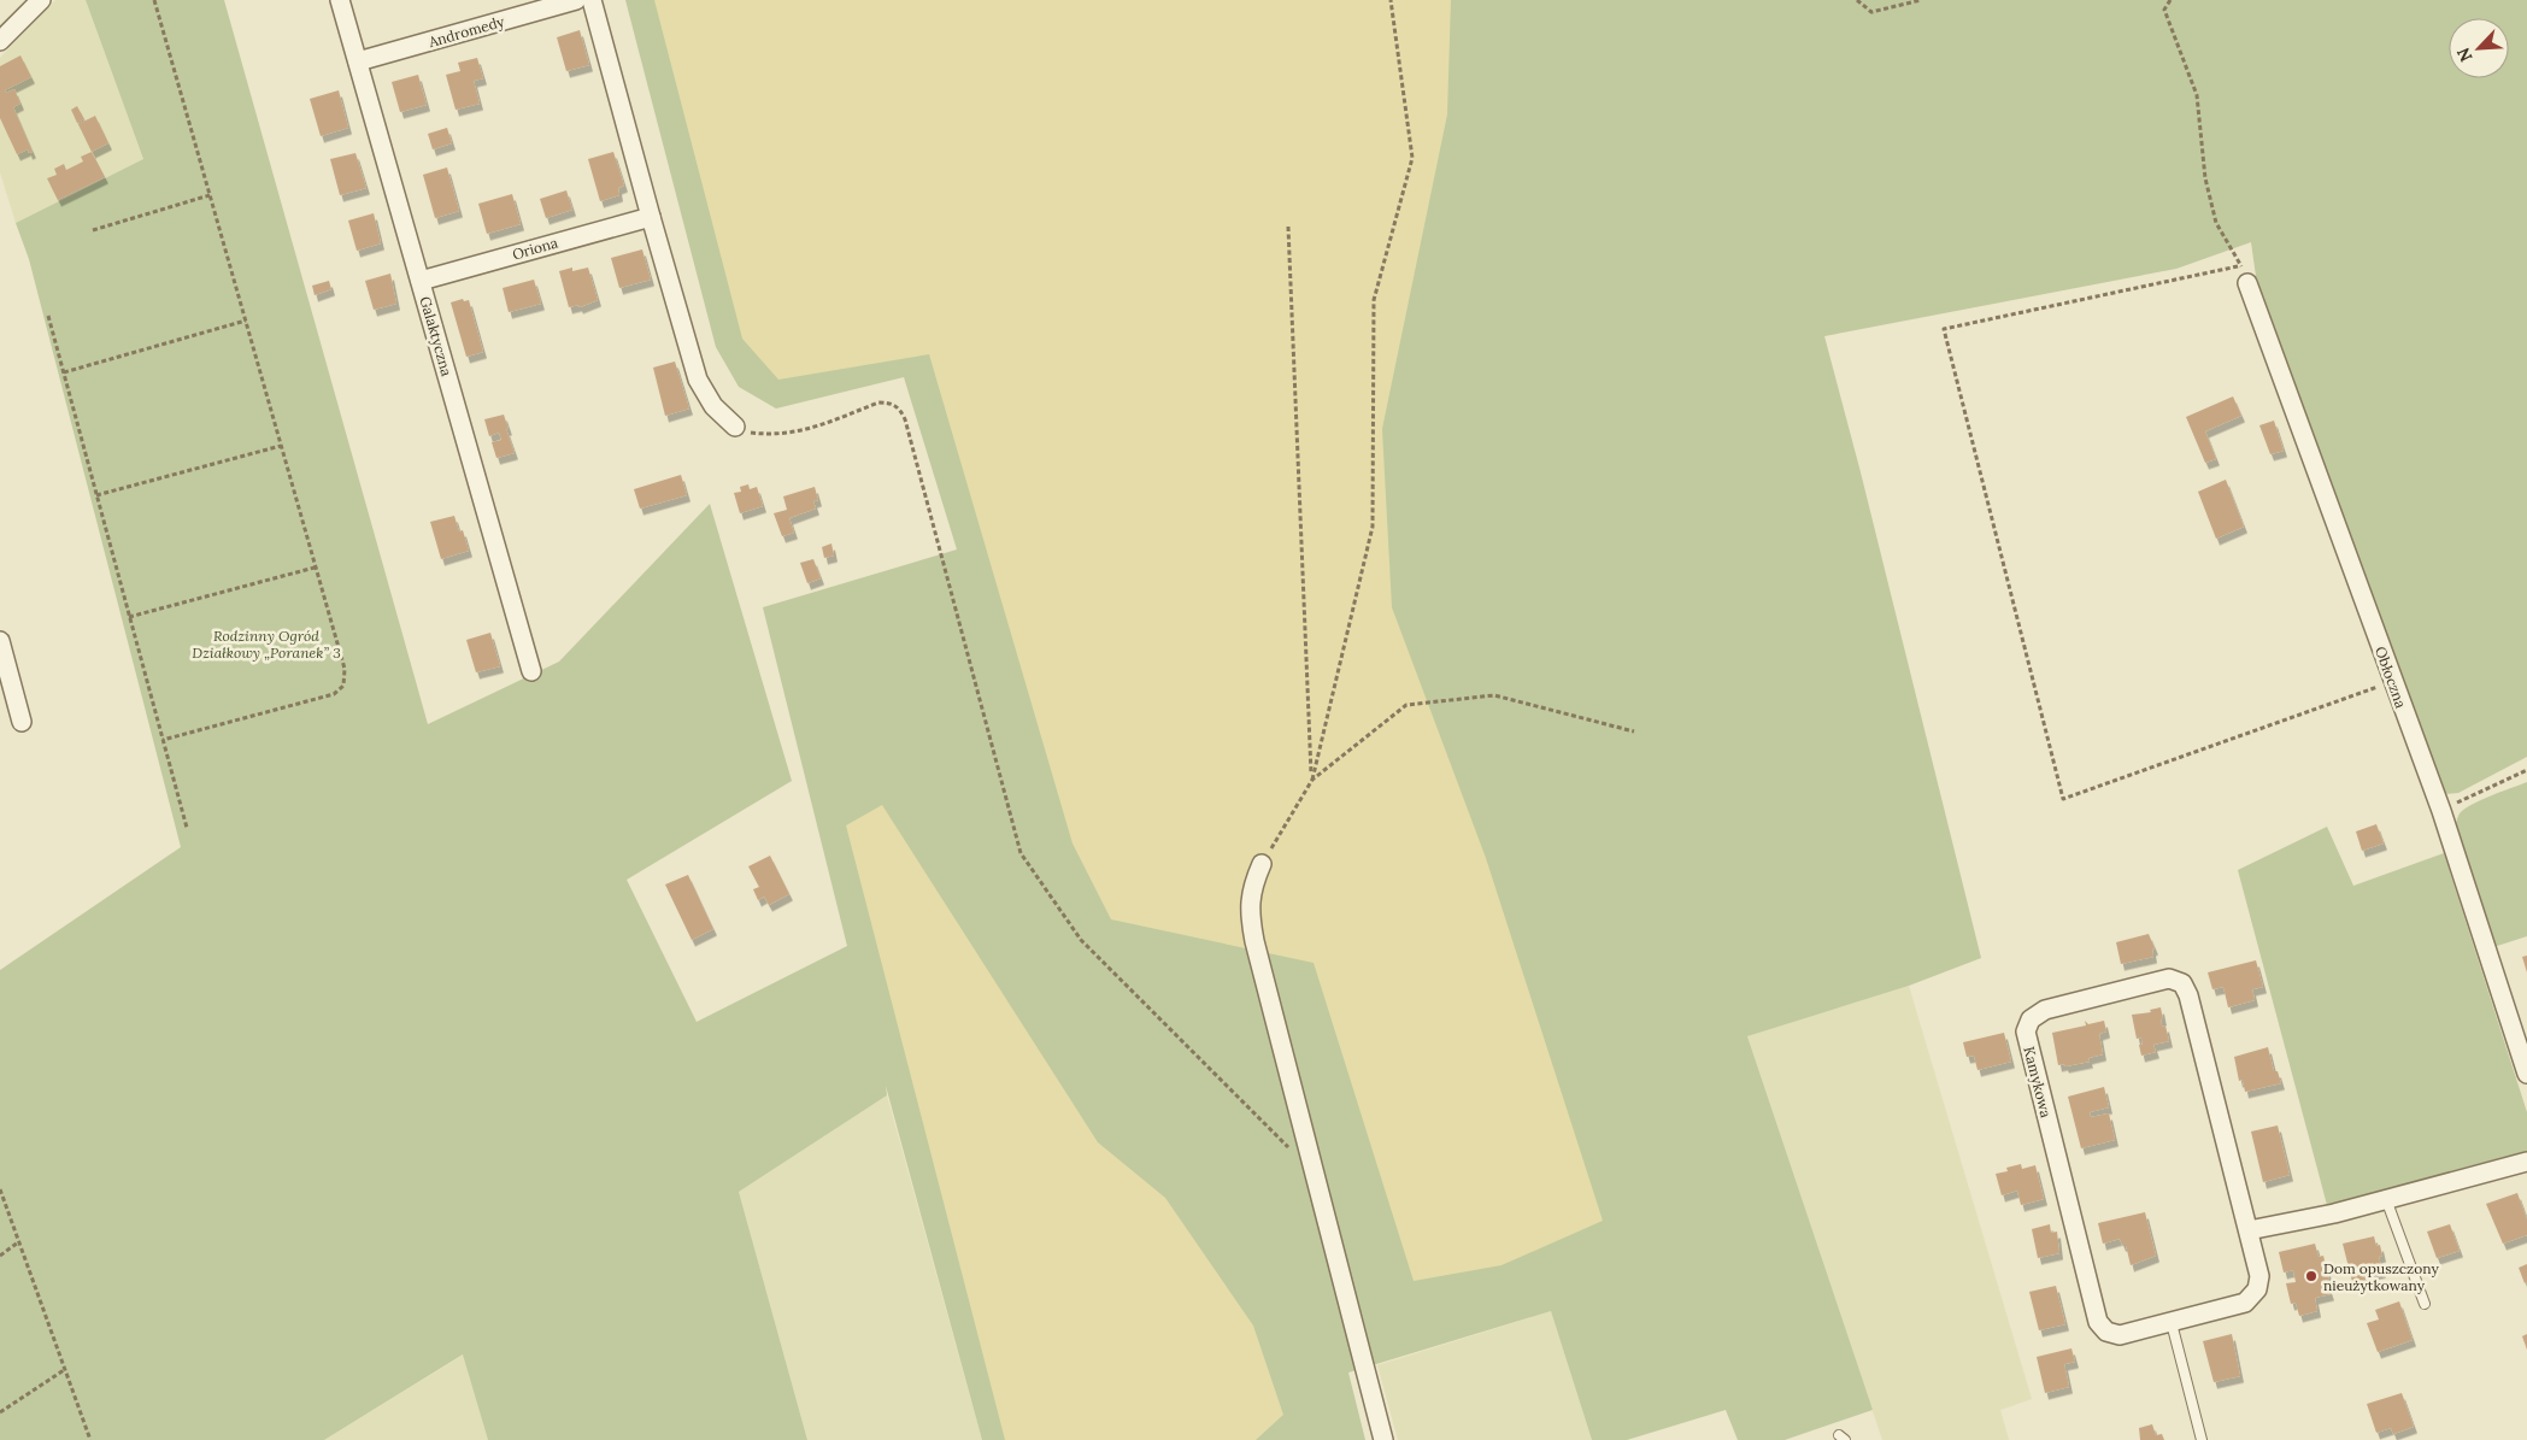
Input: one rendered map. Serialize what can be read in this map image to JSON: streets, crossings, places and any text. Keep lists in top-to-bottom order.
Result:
{
  "streets": {
    "street": [
      "Andromedy",
      "Oriona",
      "Galaktyczna",
      "Obłoczna",
      "Kamykowa"
    ]
  },
  "crossings": [
    ["Andromedy", "Galaktyczna"],
    ["Oriona", "Galaktyczna"]
  ],
  "parks": ["Rodzinny Ogród Działkowy „Poranek” 3"],
  "places": ["Dom opuszczony nieużytkowany"],
  "north": "bottom left"
}
